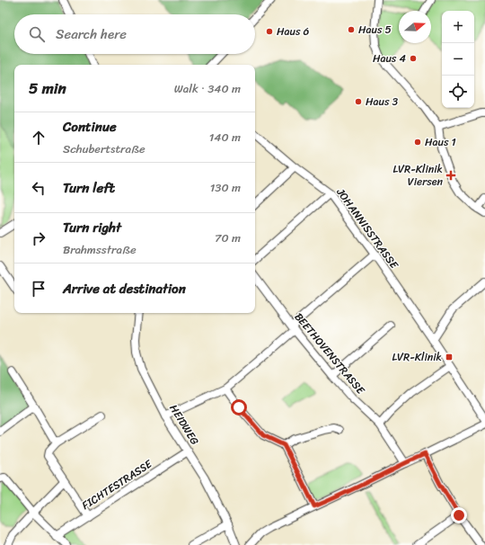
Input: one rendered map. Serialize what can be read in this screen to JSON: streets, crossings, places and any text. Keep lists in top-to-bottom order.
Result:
{
  "streets": {
    "street": [
      "JOHANNISSTRASSE",
      "BEETHOVENSTRASSE",
      "HEIDWEG",
      "FICHTESTRASSE"
    ]
  },
  "crossings": [
    ["HEIDWEG", "FICHTESTRASSE"]
  ],
  "places": {
    "other": [
      "Haus 5",
      "Haus 6",
      "Haus 4",
      "Haus 3",
      "Haus 1"
    ],
    "health": ["LVR-Klinik Viersen"],
    "transit": ["LVR-Klinik"]
  },
  "north": "right",
  "page": {
    "map_buttons": ["+", "−"],
    "search": "Search here",
    "heading": ["5 min", "Walk · 340 m"],
    "list": [
      ["Continue", "Schubertstraße", "140 m"],
      ["Turn left", "130 m"],
      ["Turn right", "Brahmsstraße", "70 m"],
      "Arrive at destination"
    ]
  }
}
